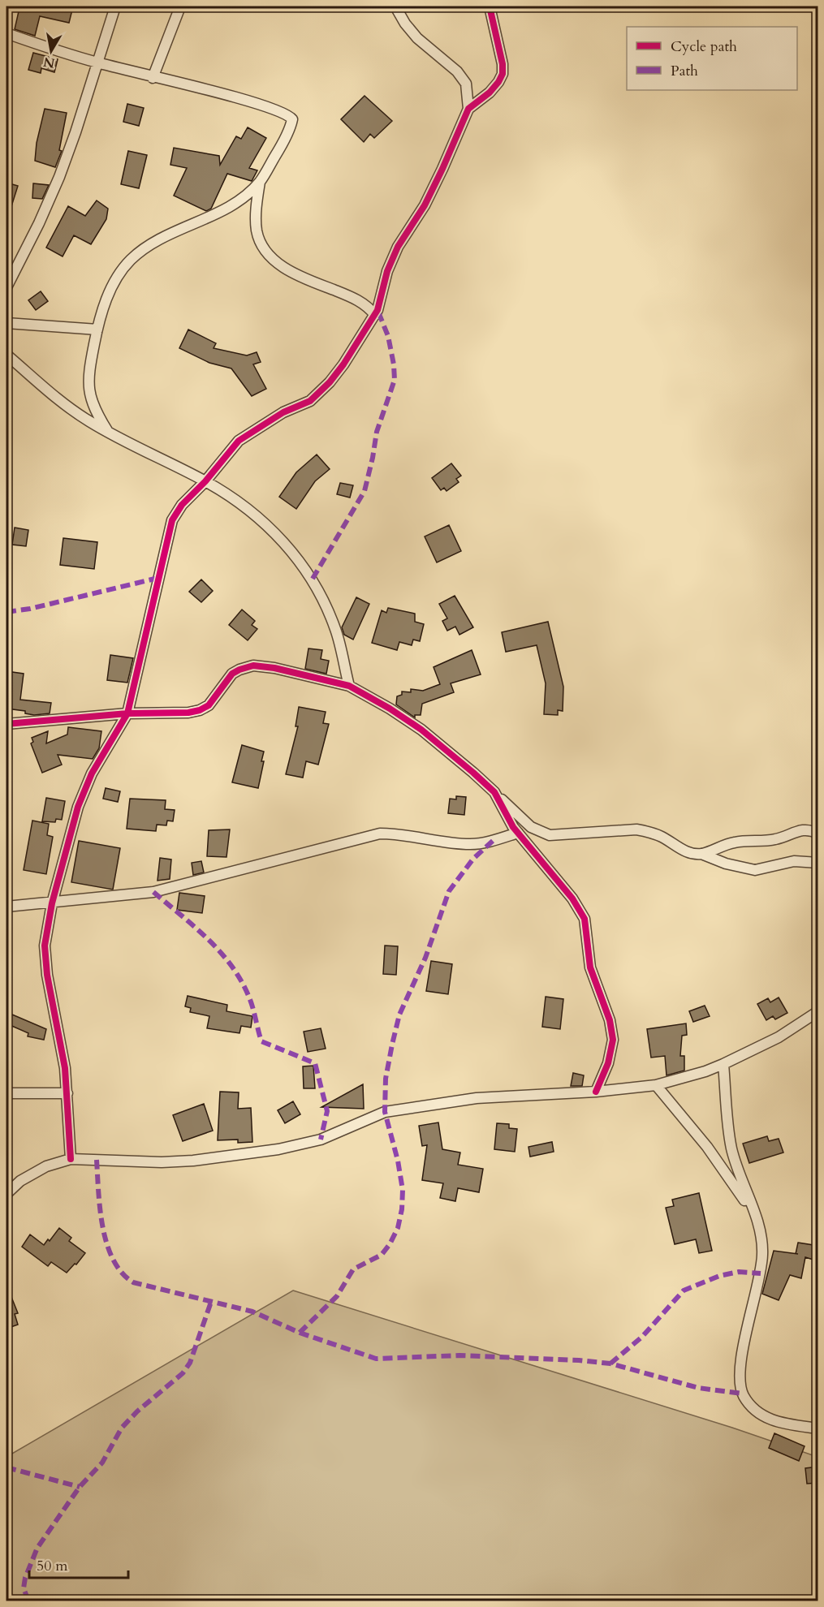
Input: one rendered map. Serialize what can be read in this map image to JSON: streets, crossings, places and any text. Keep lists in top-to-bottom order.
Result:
{
  "legend": ["Cycle path", "Path"],
  "scale_bar": "50 m",
  "north": "bottom"
}
